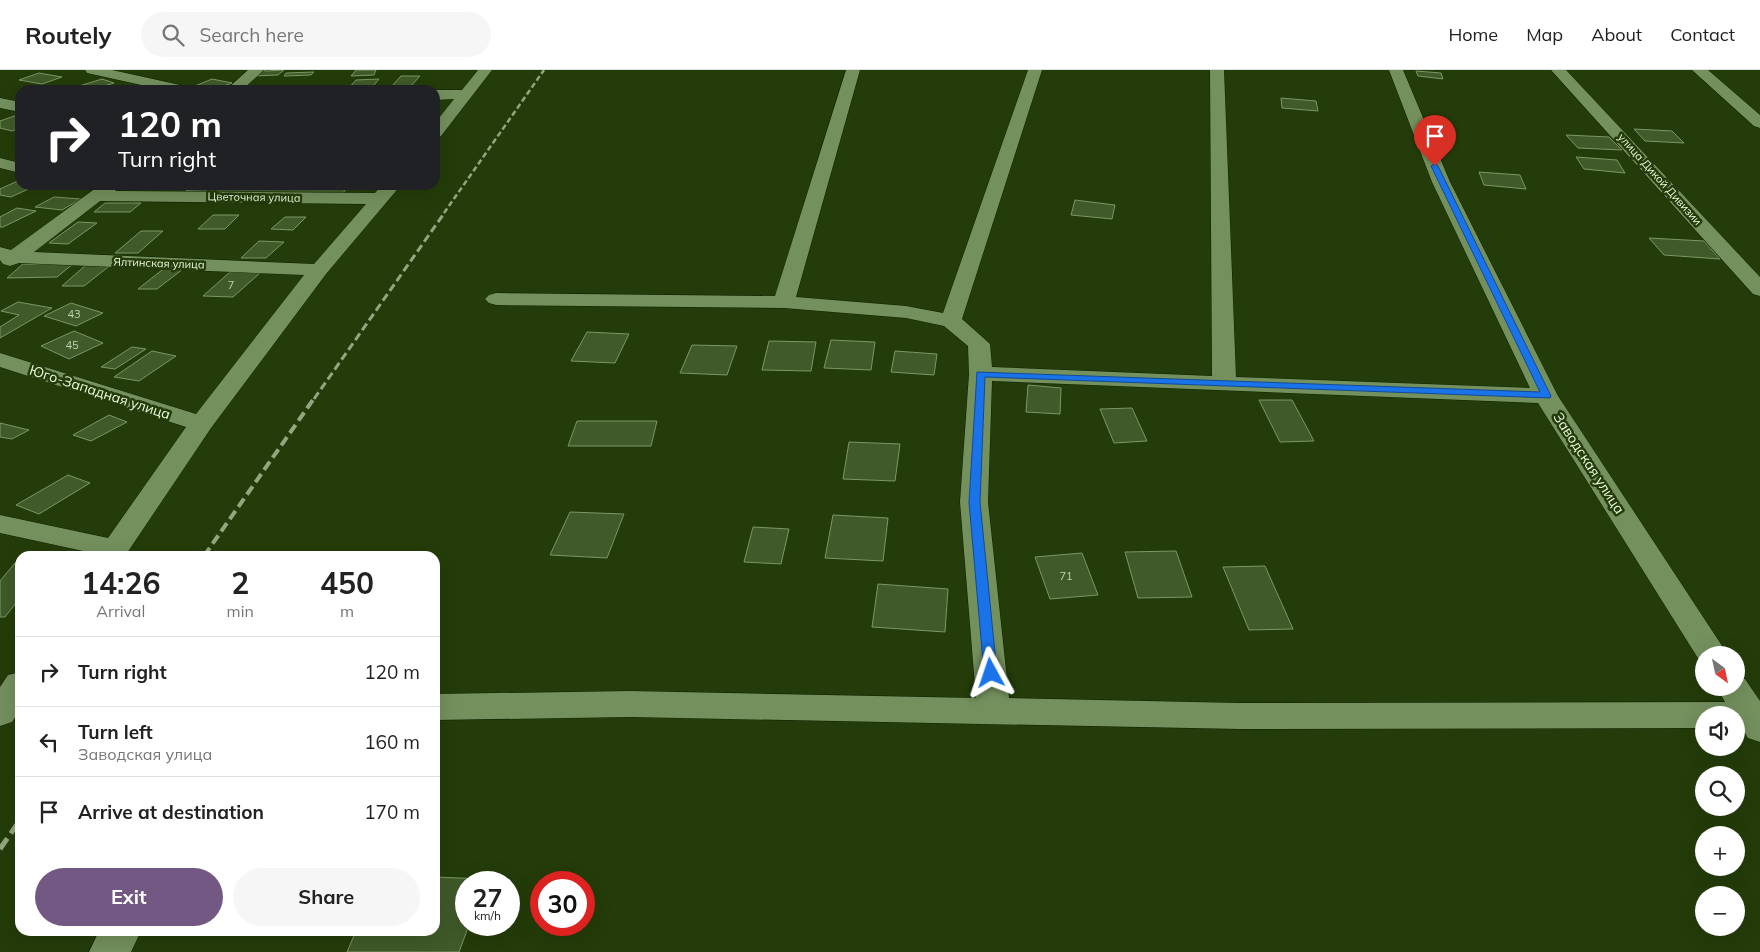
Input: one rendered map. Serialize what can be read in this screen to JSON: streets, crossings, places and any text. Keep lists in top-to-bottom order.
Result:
{
  "streets": {
    "street": [
      "улица Дикой Дивизии",
      "Цветочная улица",
      "Ялтинская улица",
      "Юго-Западная улица",
      "Заводская улица"
    ]
  },
  "house_numbers": [
    "7",
    "43",
    "45",
    "71"
  ],
  "north": "bottom right",
  "page": {
    "header": "Routely",
    "search": "Search here",
    "nav": [
      "Home",
      "Map",
      "About",
      "Contact"
    ],
    "turn": ["120 m", "Turn right"],
    "eta": [
      "14:26",
      "Arrival",
      "2",
      "min",
      "450",
      "m"
    ],
    "list": [
      {
        "name": "Turn right",
        "value": "120 m"
      },
      {
        "name": "Turn left",
        "note": "Заводская улица",
        "value": "160 m"
      },
      {
        "name": "Arrive at destination",
        "value": "170 m"
      }
    ],
    "map_buttons": ["+", "−"],
    "buttons": ["Exit", "Share"],
    "speed": "27 km/h",
    "limit": "30"
  }
}
